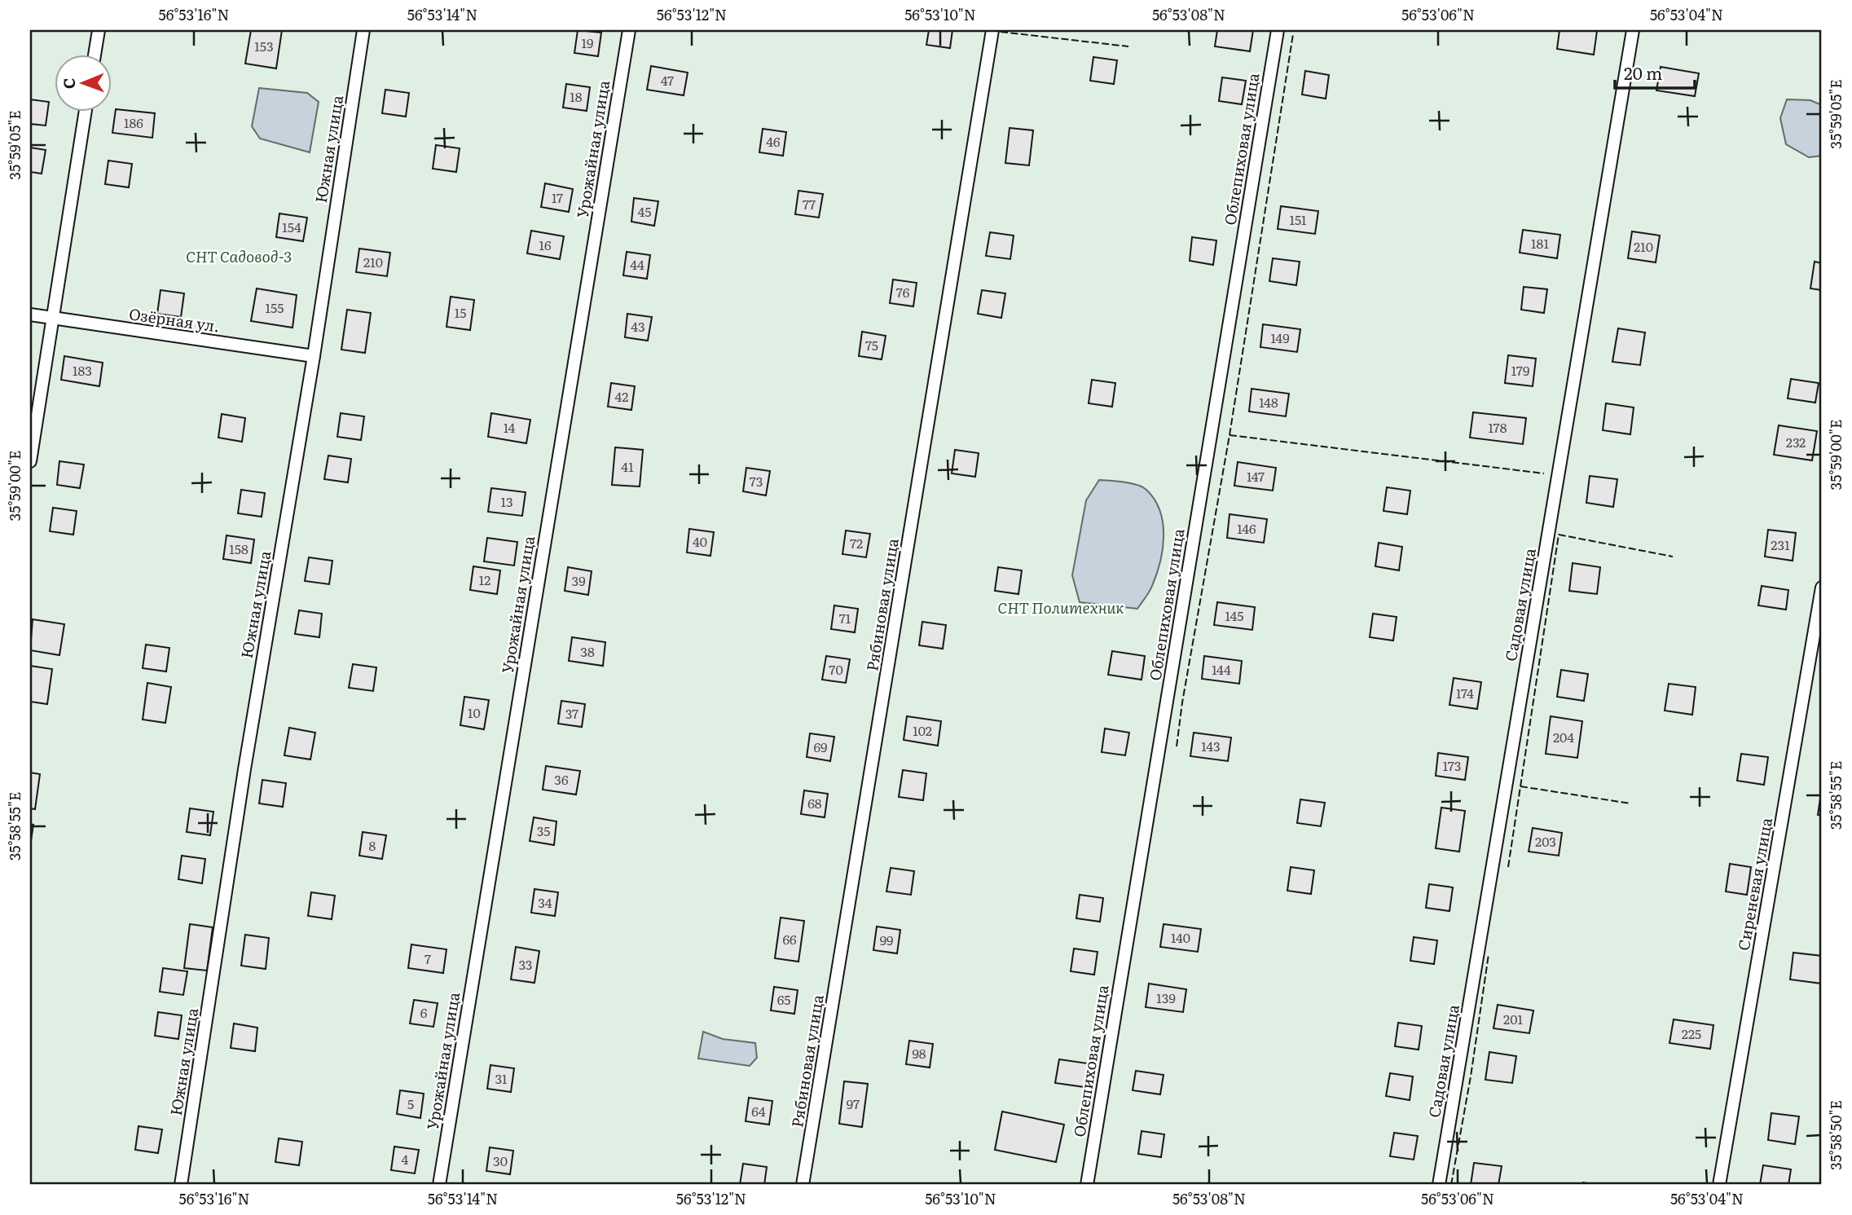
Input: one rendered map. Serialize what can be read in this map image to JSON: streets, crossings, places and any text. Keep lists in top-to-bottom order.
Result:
{
  "streets": {
    "lane": [
      "Южная улица",
      "Урожайная улица",
      "Облепиховая улица",
      "Озёрная ул.",
      "Рябиновая улица",
      "Садовая улица",
      "Сиреневая улица"
    ]
  },
  "crossings": [
    ["Южная улица", "Озёрная ул."]
  ],
  "parks": ["СНТ Садовод-3", "СНТ Политехник"],
  "house_numbers": [
    "19",
    "153",
    "47",
    "18",
    "186",
    "46",
    "17",
    "77",
    "45",
    "151",
    "154",
    "181",
    "16",
    "210",
    "210",
    "44",
    "76",
    "155",
    "15",
    "43",
    "149",
    "75",
    "183",
    "179",
    "42",
    "148",
    "14",
    "178",
    "232",
    "41",
    "147",
    "73",
    "13",
    "146",
    "40",
    "72",
    "231",
    "158",
    "12",
    "39",
    "145",
    "71",
    "38",
    "70",
    "144",
    "174",
    "10",
    "37",
    "102",
    "204",
    "143",
    "69",
    "173",
    "36",
    "68",
    "35",
    "203",
    "8",
    "34",
    "140",
    "66",
    "99",
    "7",
    "33",
    "139",
    "65",
    "6",
    "201",
    "225",
    "98",
    "31",
    "5",
    "97",
    "64",
    "4",
    "30"
  ],
  "scale_bar": "20 m",
  "north": "left",
  "coordinates": [
    "56°53'16\"N",
    "56°53'14\"N",
    "56°53'12\"N",
    "56°53'10\"N",
    "56°53'08\"N",
    "56°53'06\"N",
    "56°53'04\"N",
    "35°59'05\"E",
    "35°59'00\"E",
    "35°58'55\"E",
    "35°58'50\"E"
  ]
}
